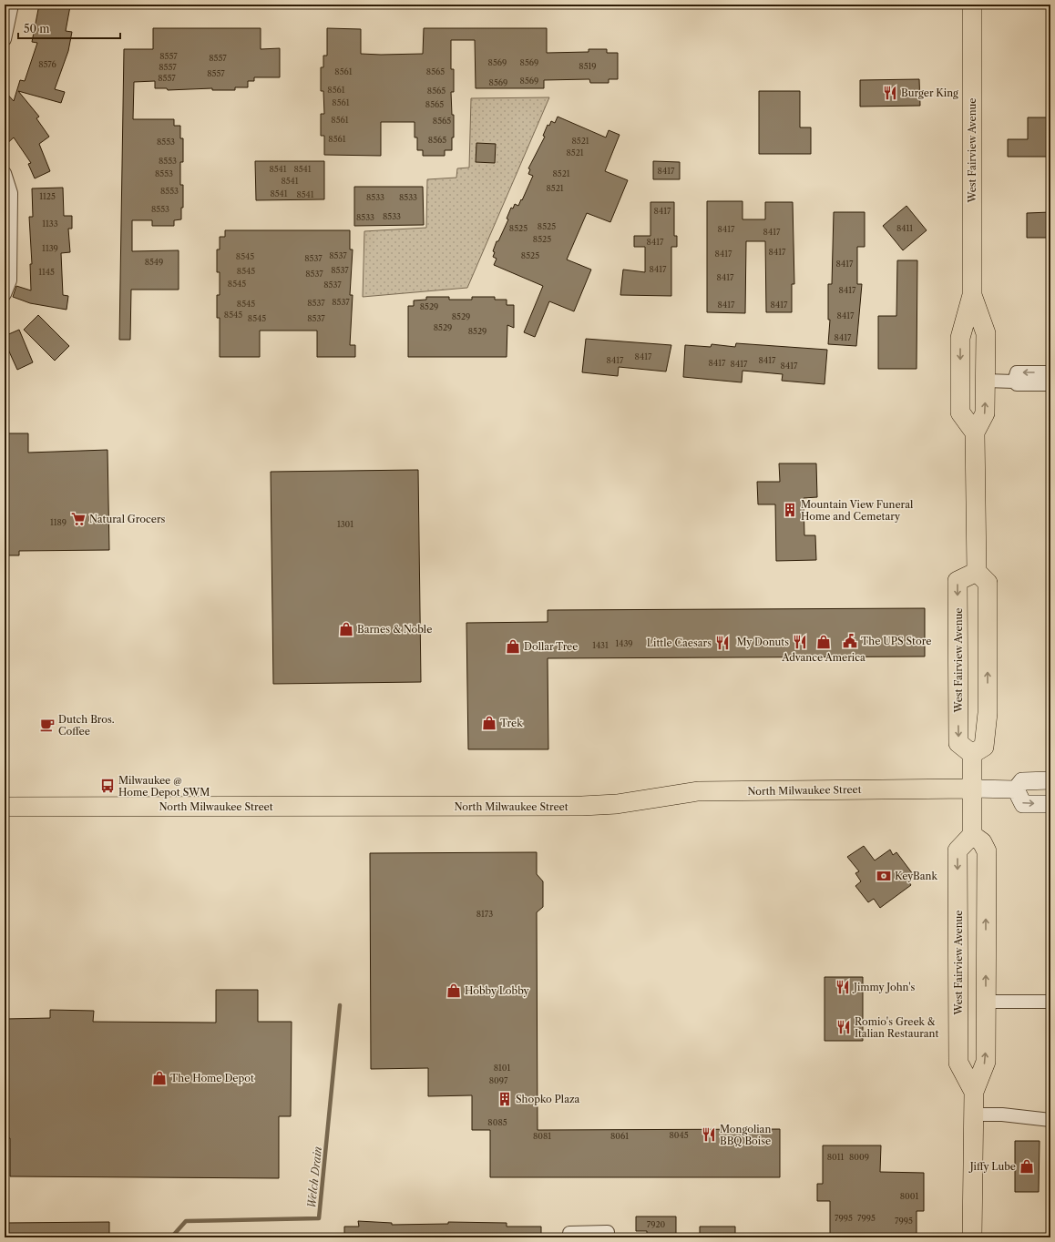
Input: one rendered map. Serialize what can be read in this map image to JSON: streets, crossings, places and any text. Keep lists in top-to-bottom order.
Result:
{
  "streets": {
    "main road": ["West Fairview Avenue", "North Milwaukee Street"]
  },
  "water": ["Welch Drain"],
  "places": {
    "restaurant": [
      "Burger King",
      "My Donuts",
      "Little Caesars",
      "Jimmy John's",
      "Romio's Greek & Italian Restaurant",
      "Mongolian BBQ Boise"
    ],
    "building": ["Mountain View Funeral Home and Cemetary", "Shopko Plaza"],
    "supermarket": ["Natural Grocers"],
    "shop": [
      "Barnes & Noble",
      "Advance America",
      "Dollar Tree",
      "Trek",
      "Hobby Lobby",
      "The Home Depot",
      "Jiffy Lube"
    ],
    "public building": ["The UPS Store"],
    "cafe": ["Dutch Bros. Coffee"],
    "bus stop": ["Milwaukee @ Home Depot SWM"],
    "bank": ["KeyBank"]
  },
  "house_numbers": [
    "8557",
    "8557",
    "8569",
    "8569",
    "8576",
    "8519",
    "8557",
    "8561",
    "8565",
    "8557",
    "8557",
    "8569",
    "8569",
    "8561",
    "8565",
    "8561",
    "8565",
    "8561",
    "8565",
    "8561",
    "8565",
    "8521",
    "8553",
    "8521",
    "8553",
    "8541",
    "8541",
    "8417",
    "8553",
    "8521",
    "8541",
    "8521",
    "8553",
    "8541",
    "8541",
    "1125",
    "8533",
    "8533",
    "8553",
    "8417",
    "8533",
    "8533",
    "1133",
    "8525",
    "8525",
    "8411",
    "8417",
    "8417",
    "8525",
    "8417",
    "1139",
    "8417",
    "8417",
    "8537",
    "8525",
    "8545",
    "8537",
    "8549",
    "8417",
    "8417",
    "8537",
    "8545",
    "1145",
    "8537",
    "8417",
    "8545",
    "8537",
    "8417",
    "8537",
    "8537",
    "8545",
    "8417",
    "8417",
    "8529",
    "8545",
    "8417",
    "8529",
    "8545",
    "8537",
    "8529",
    "8529",
    "8417",
    "8417",
    "8417",
    "8417",
    "8417",
    "8417",
    "8417",
    "1189",
    "1301",
    "1439",
    "1431",
    "8173",
    "8101",
    "8097",
    "8085",
    "8045",
    "8081",
    "8061",
    "8011",
    "8009",
    "8001",
    "7995",
    "7995",
    "7995",
    "7920"
  ],
  "scale_bar": "50 m"
}
